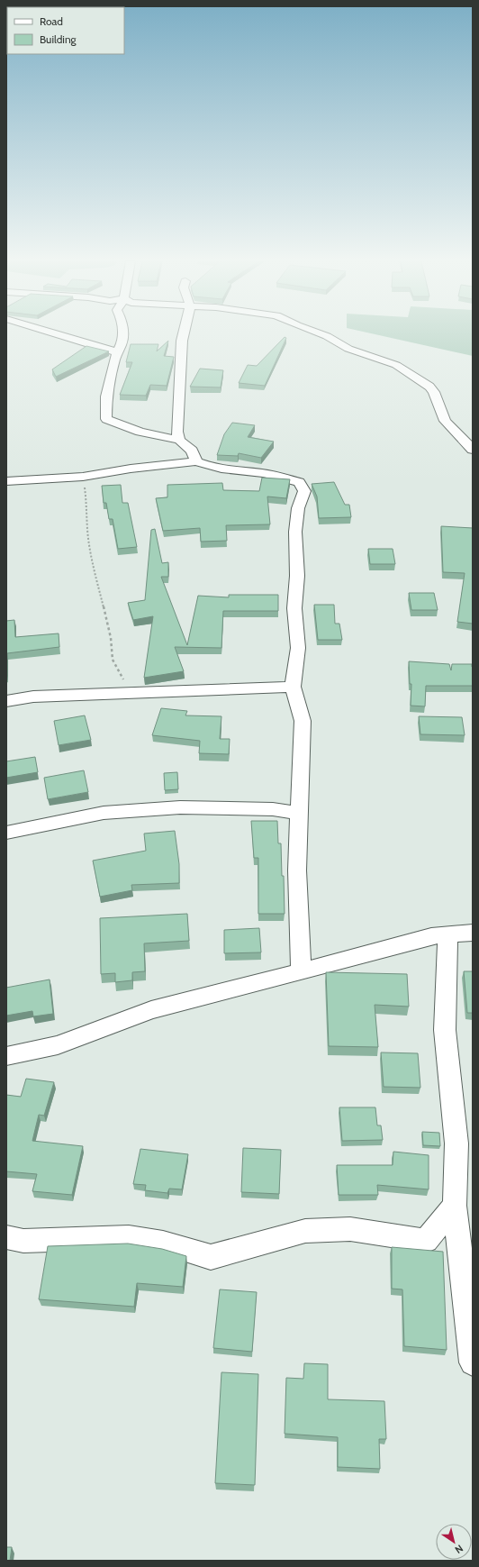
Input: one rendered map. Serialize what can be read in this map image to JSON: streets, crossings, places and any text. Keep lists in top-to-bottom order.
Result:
{
  "legend": ["Road", "Building"],
  "north": "bottom right"
}
